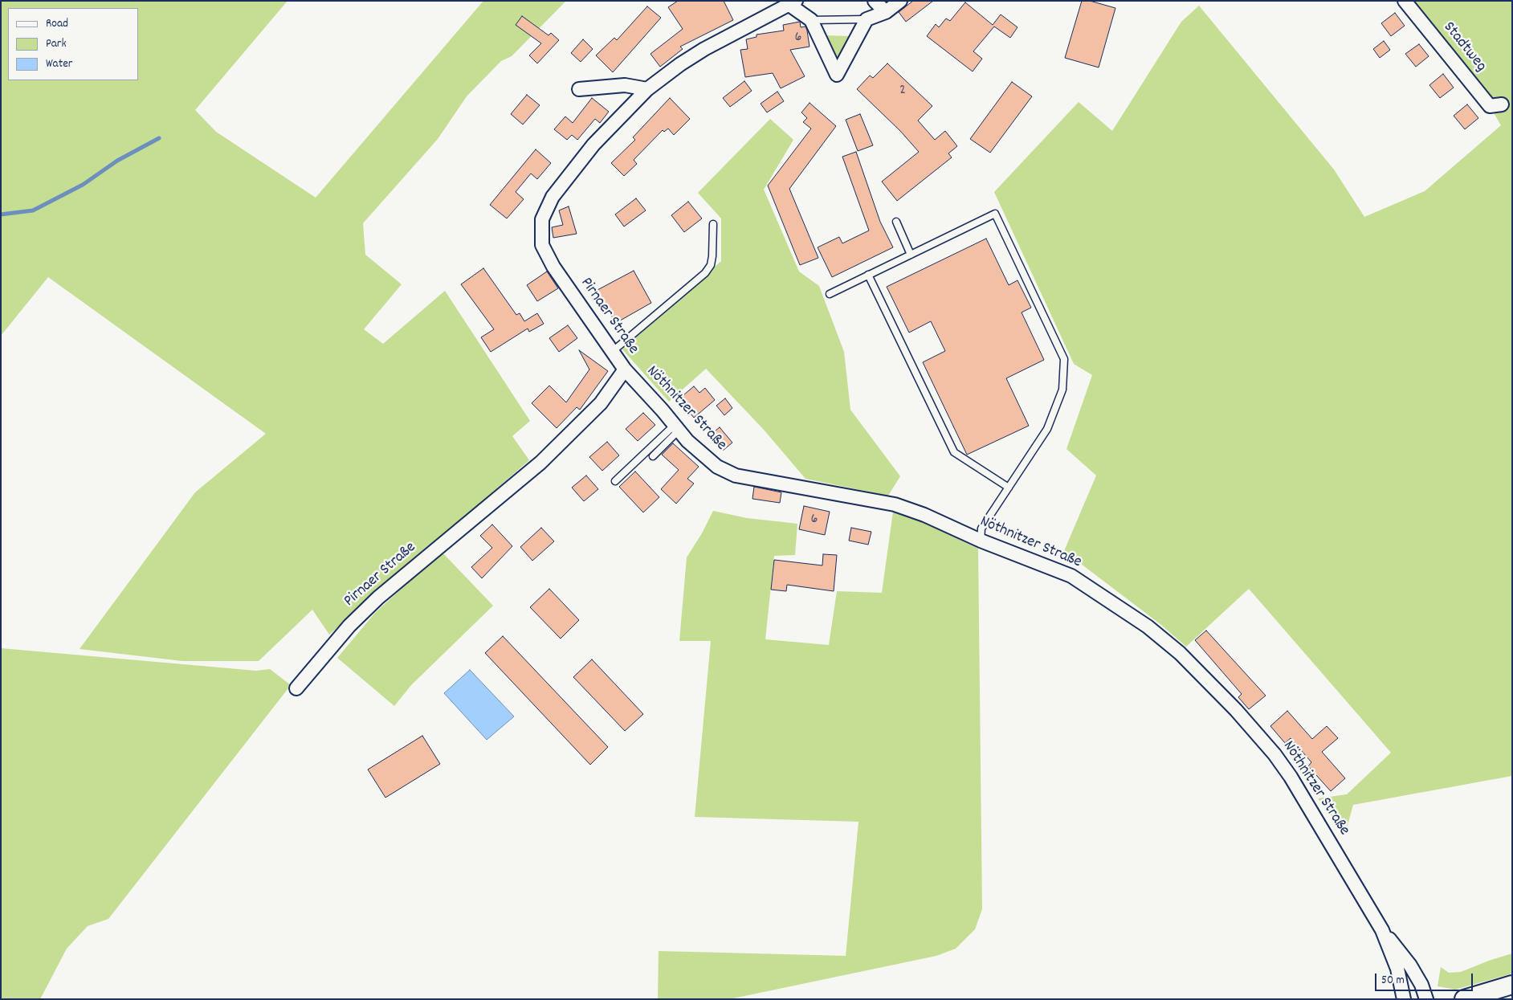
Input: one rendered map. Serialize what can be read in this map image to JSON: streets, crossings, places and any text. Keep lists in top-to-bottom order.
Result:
{
  "streets": {
    "street": ["Stadtweg", "Pirnaer Straße", "Nöthnitzer Straße"]
  },
  "crossings": [
    ["Pirnaer Straße", "Nöthnitzer Straße"]
  ],
  "house_numbers": ["6", "2", "6"],
  "legend": ["Road", "Park", "Water"],
  "scale_bar": "50 m"
}
